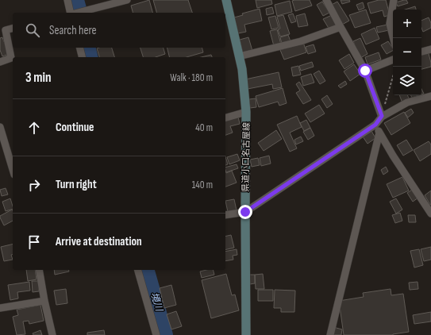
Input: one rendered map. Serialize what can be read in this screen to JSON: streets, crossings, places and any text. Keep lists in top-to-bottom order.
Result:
{
  "streets": {
    "main road": ["県道小口名古屋線"]
  },
  "water": ["境川"],
  "page": {
    "map_buttons": ["+", "−"],
    "search": "Search here",
    "heading": ["3 min", "Walk · 180 m"],
    "list": [
      ["Continue", "40 m"],
      ["Turn right", "140 m"],
      "Arrive at destination"
    ]
  }
}
